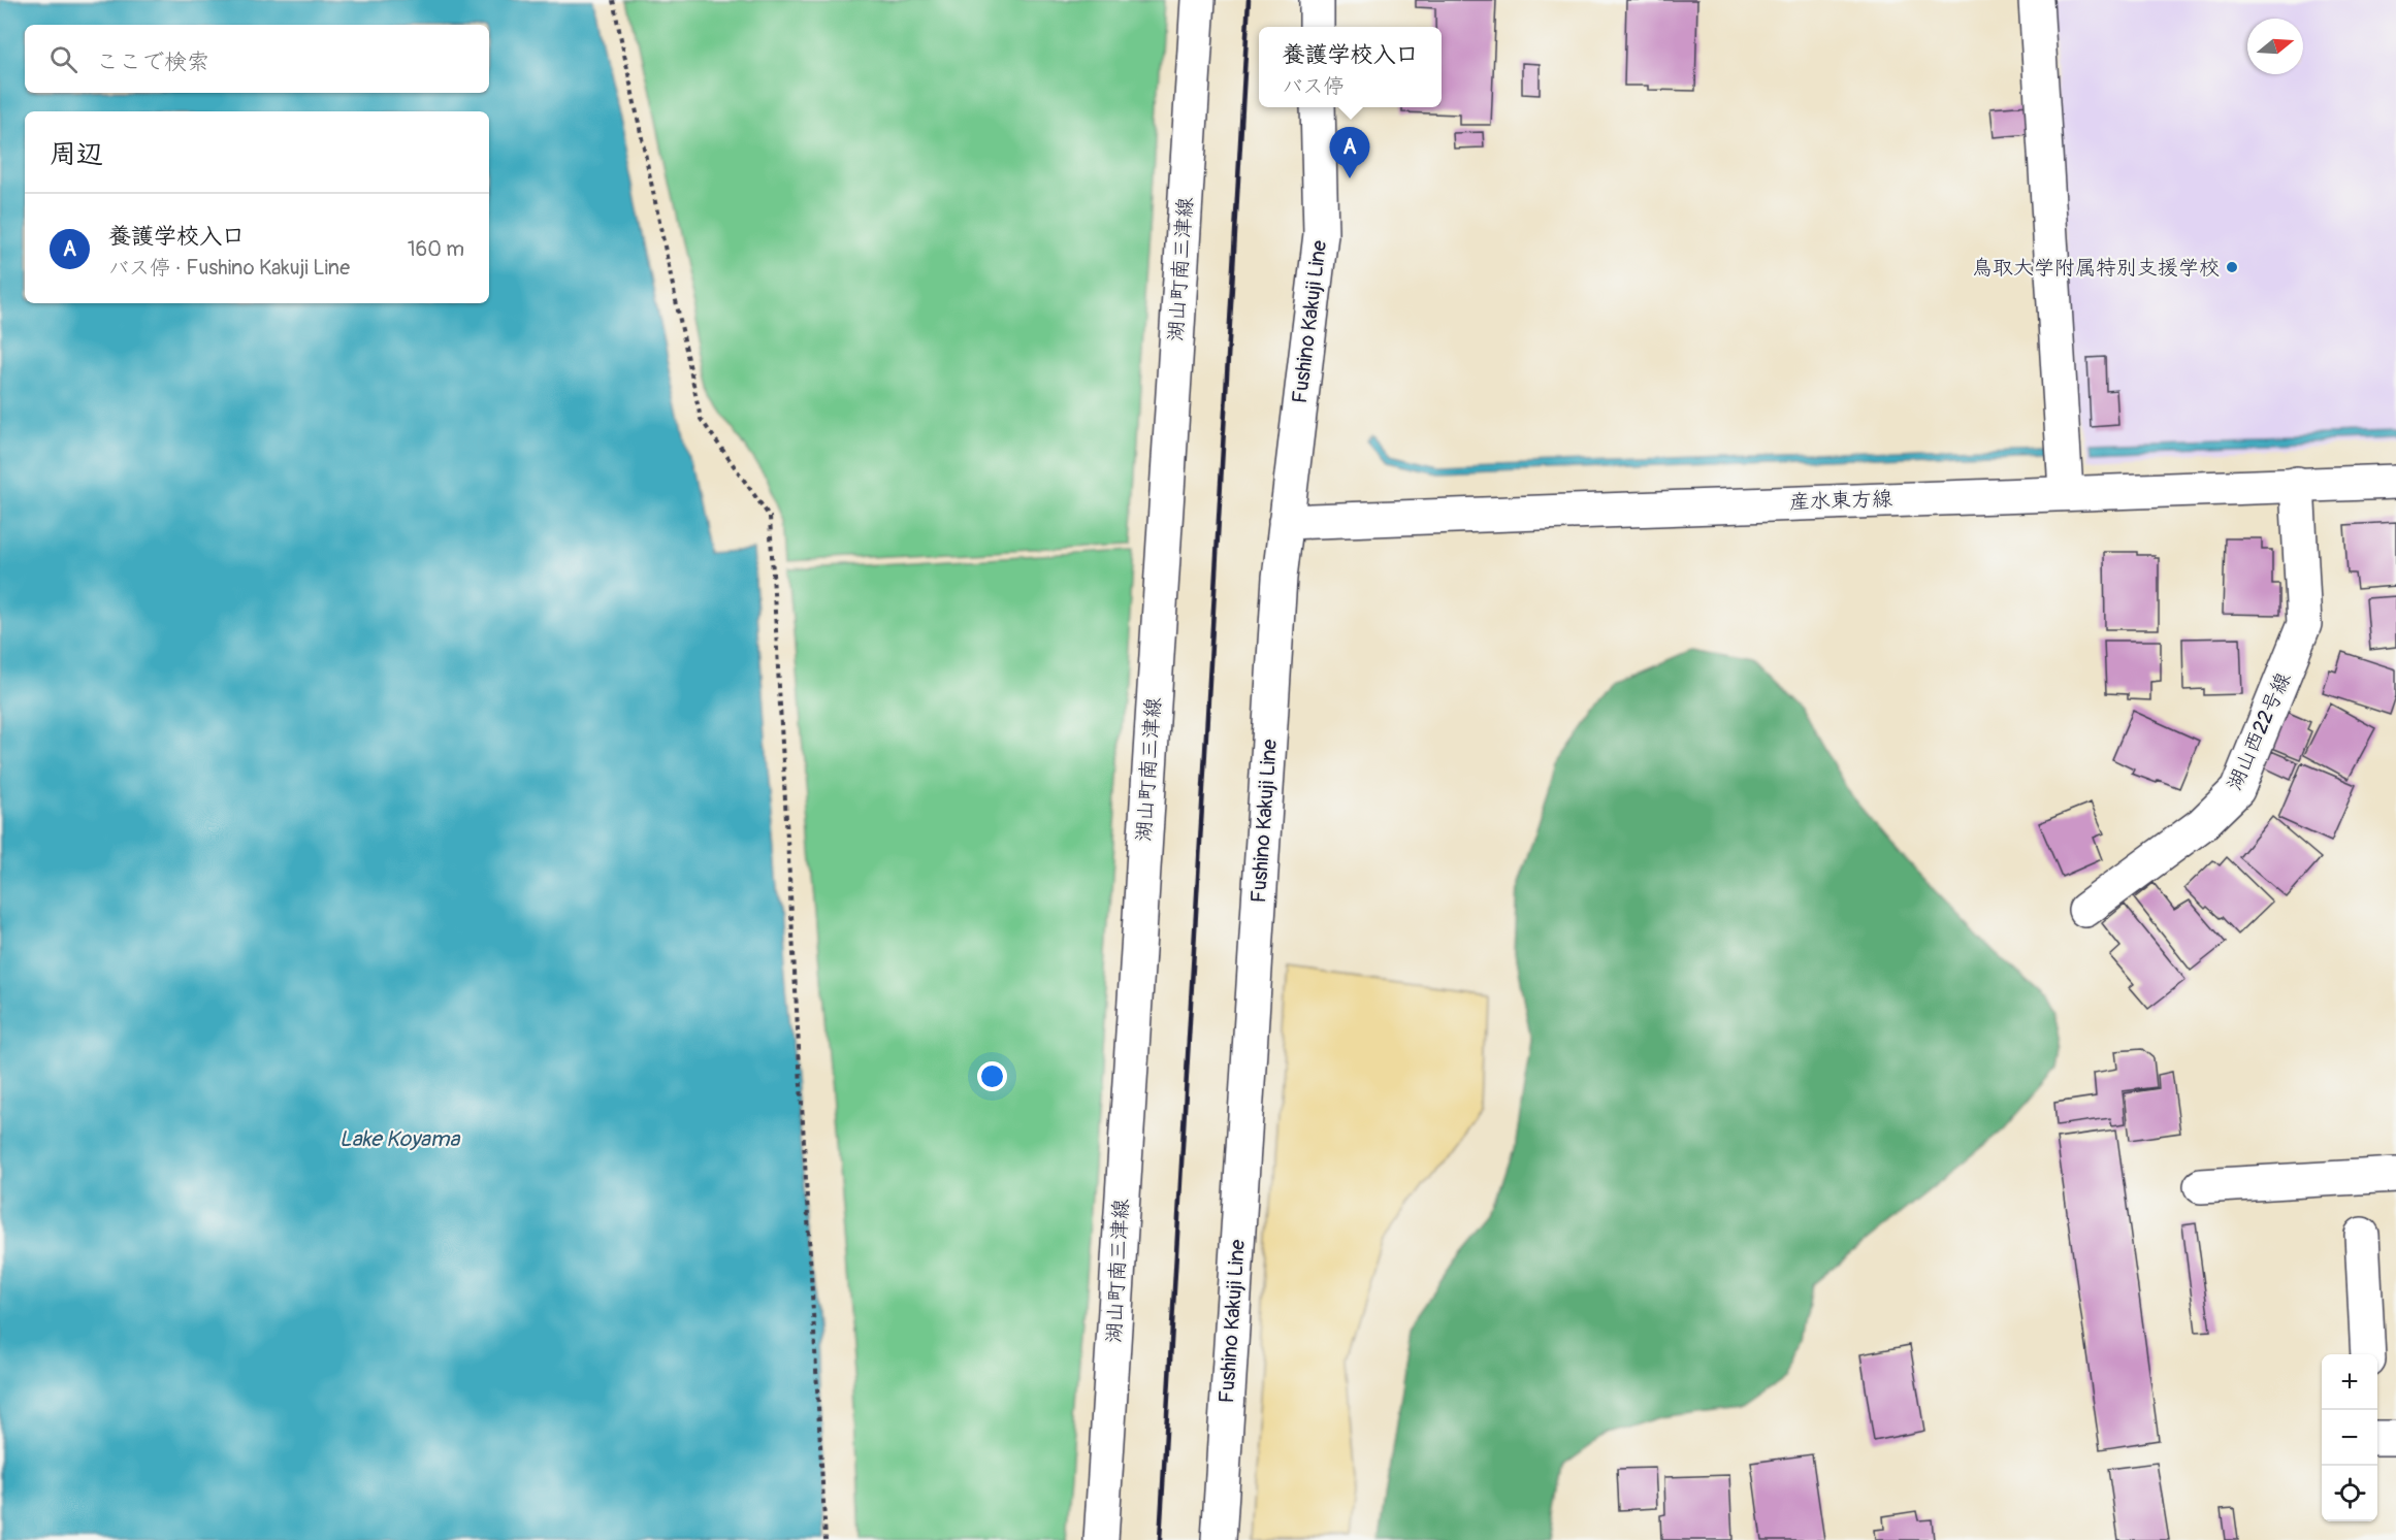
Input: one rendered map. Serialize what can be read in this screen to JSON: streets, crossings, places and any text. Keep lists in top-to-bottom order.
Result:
{
  "streets": {
    "street": [
      "湖山町南三津線",
      "Fushino Kakuji Line",
      "産水東方線",
      "湖山西22号線"
    ]
  },
  "crossings": [
    ["Fushino Kakuji Line", "産水東方線"],
    ["産水東方線", "湖山西22号線"]
  ],
  "water": ["Lake Koyama"],
  "places": ["鳥取大学附属特別支援学校"],
  "north": "right",
  "page": {
    "search": "ここで検索",
    "popup": ["養護学校入口", "バス停"],
    "heading": "周辺",
    "pins": "A",
    "list": [
      {
        "mark": "A",
        "name": "養護学校入口",
        "note": "バス停 · Fushino Kakuji Line",
        "value": "160 m"
      }
    ],
    "map_buttons": ["+", "−"]
  }
}
